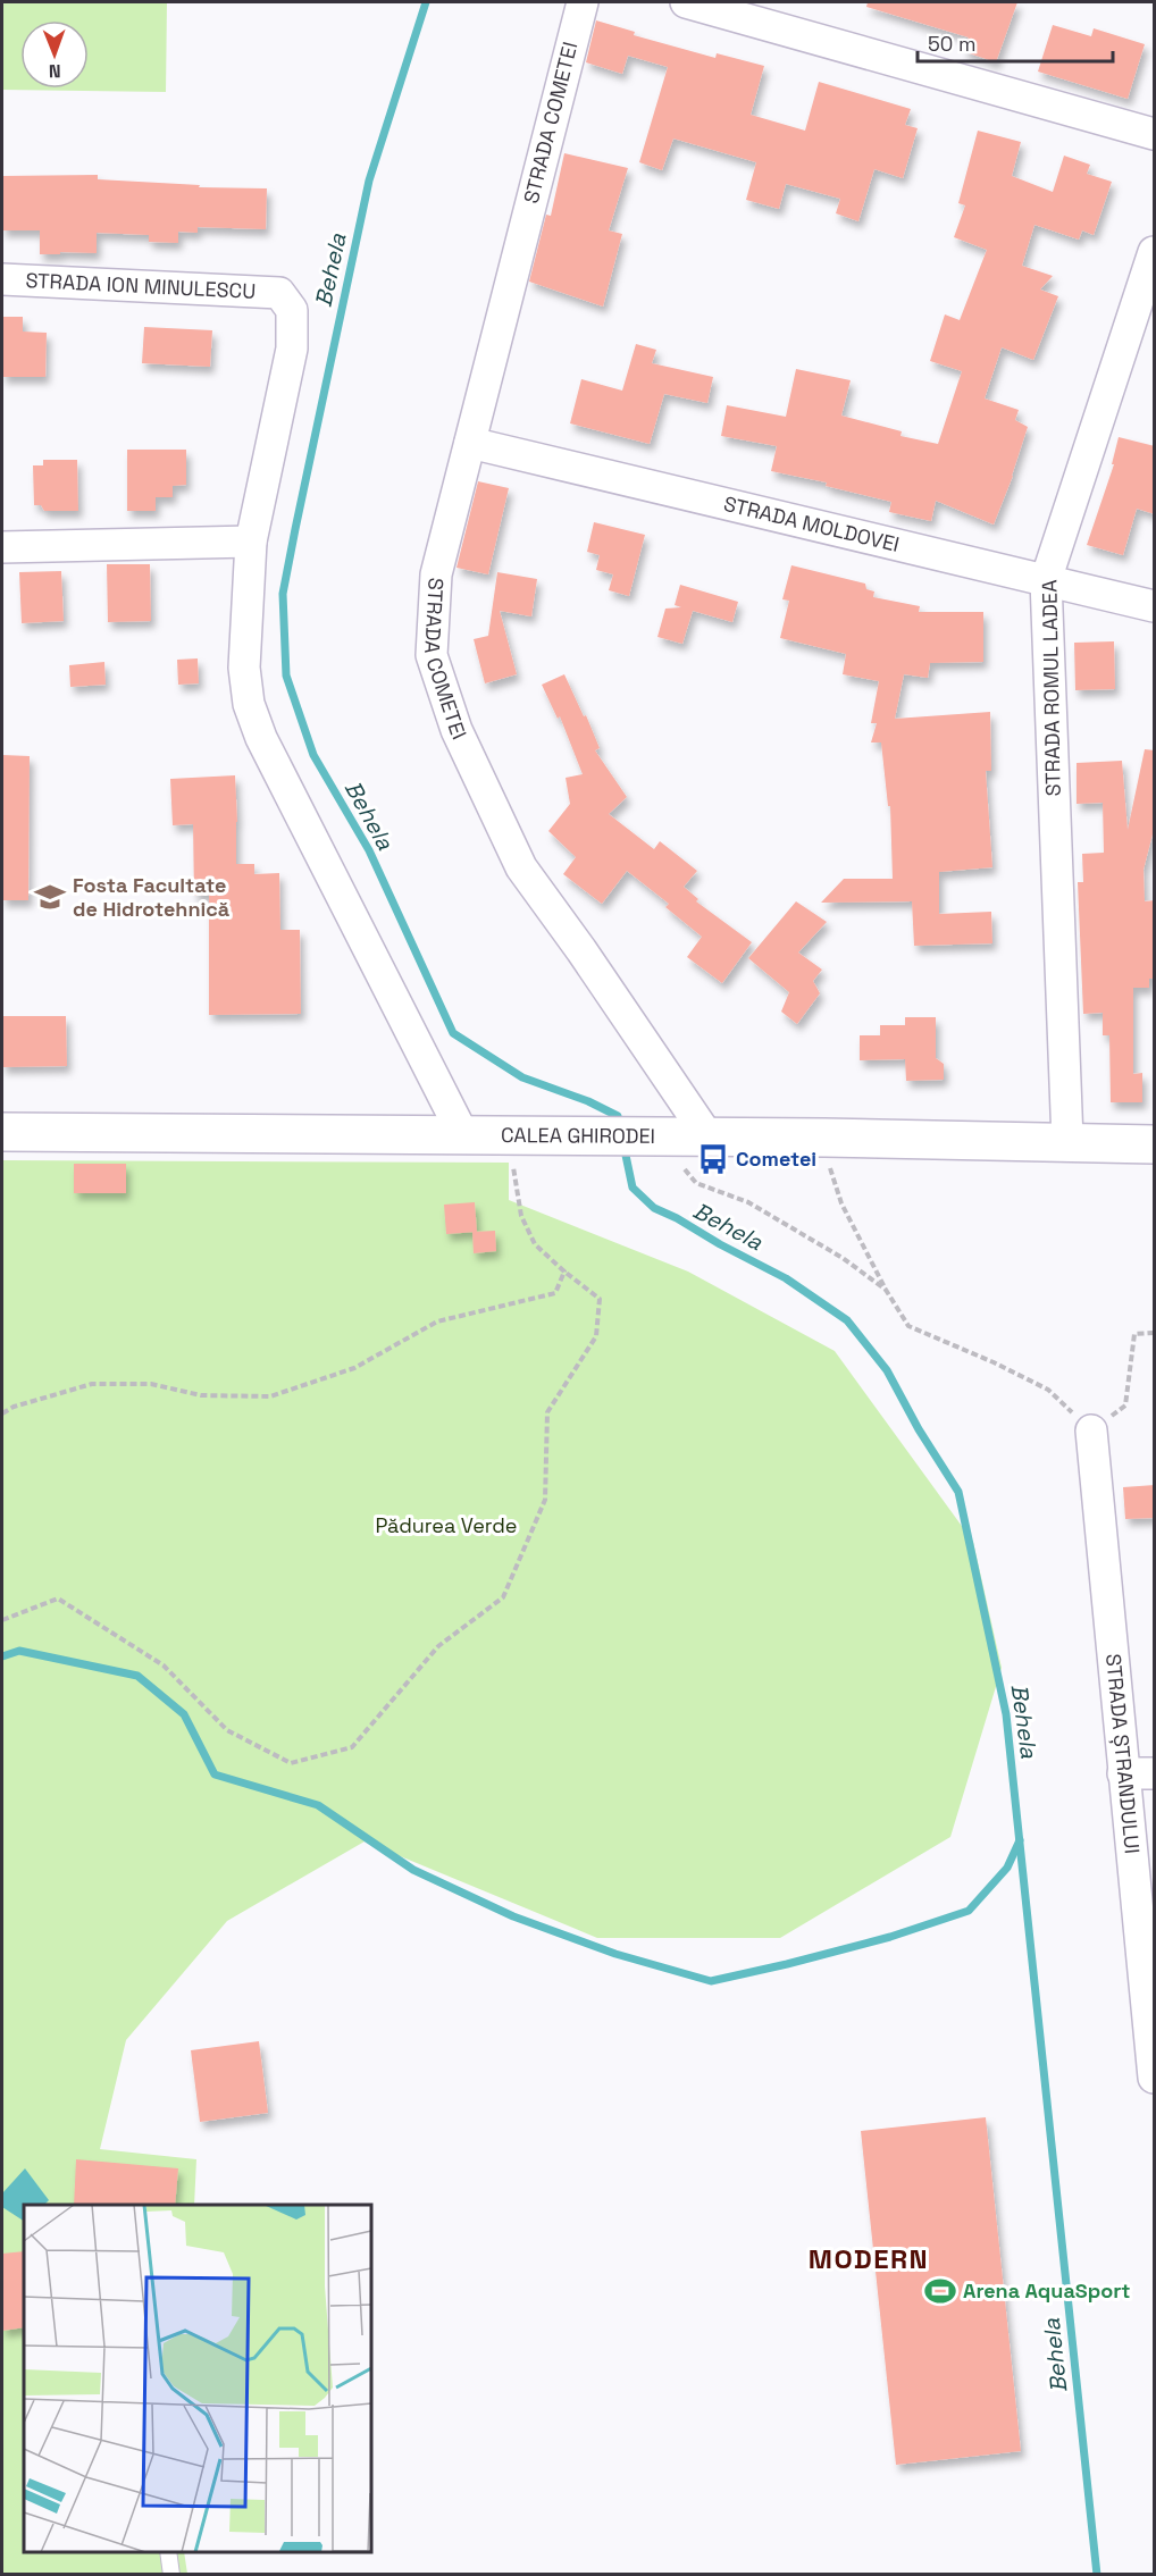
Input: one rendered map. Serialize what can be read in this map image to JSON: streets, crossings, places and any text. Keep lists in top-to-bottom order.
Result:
{
  "streets": {
    "street": [
      "STRADA COMETEI",
      "STRADA ION MINULESCU",
      "STRADA MOLDOVEI",
      "STRADA ROMUL LADEA",
      "CALEA GHIRODEI",
      "STRADA ȘTRANDULUI"
    ]
  },
  "crossings": [
    ["STRADA COMETEI", "STRADA MOLDOVEI"],
    ["STRADA COMETEI", "CALEA GHIRODEI"],
    ["STRADA MOLDOVEI", "STRADA ROMUL LADEA"],
    ["STRADA ROMUL LADEA", "CALEA GHIRODEI"]
  ],
  "districts": ["MODERN"],
  "water": ["Behela"],
  "parks": ["Pădurea Verde"],
  "places": {
    "school or university": ["Fosta Facultate de Hidrotehnică"],
    "bus stop": ["Cometei"],
    "sports": ["Arena AquaSport"]
  },
  "scale_bar": "50 m",
  "north": "bottom"
}
